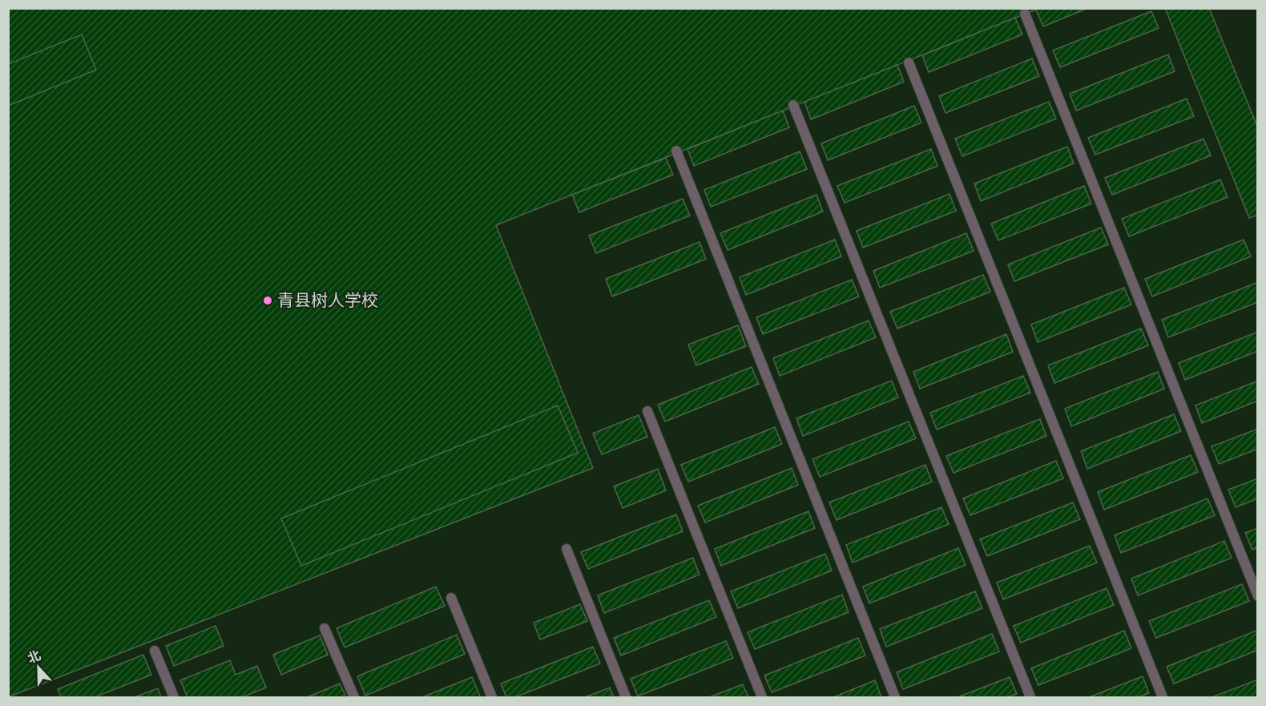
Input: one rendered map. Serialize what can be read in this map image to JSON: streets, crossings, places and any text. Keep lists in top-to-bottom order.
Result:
{
  "places": ["青县树人学校"],
  "north": "top"
}
